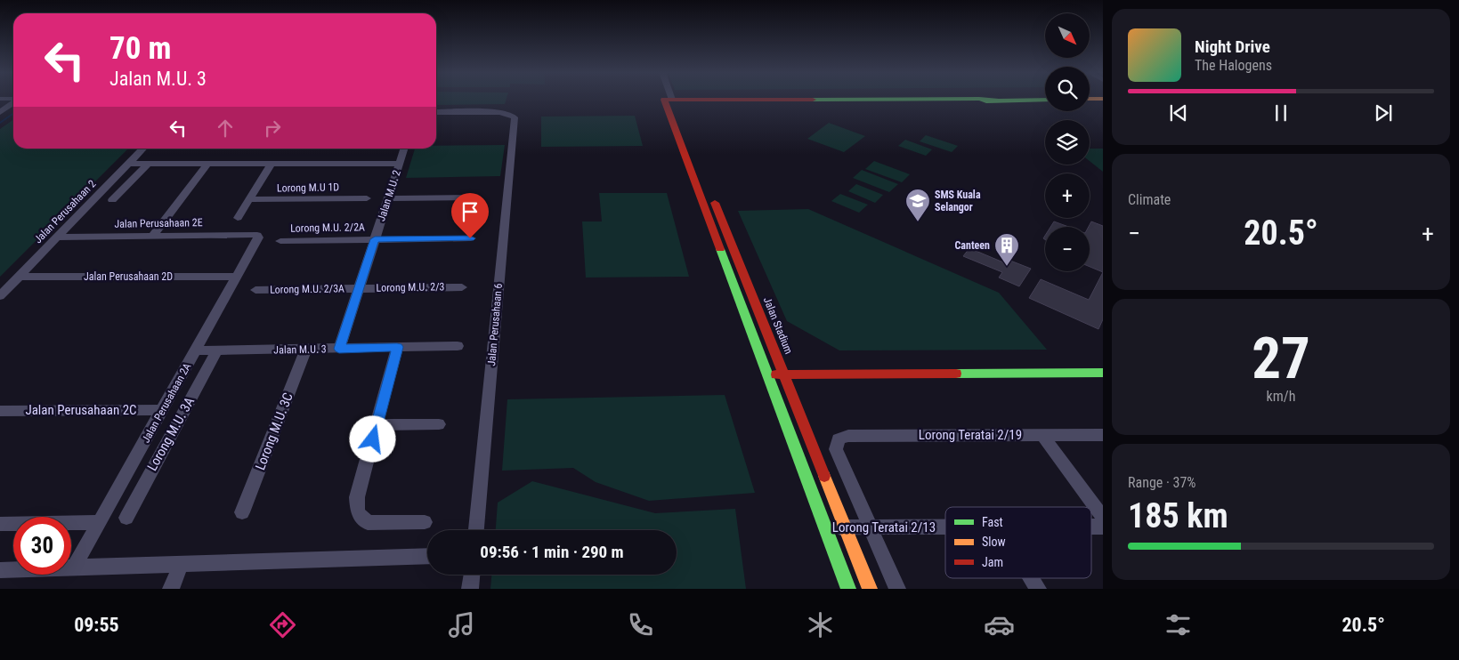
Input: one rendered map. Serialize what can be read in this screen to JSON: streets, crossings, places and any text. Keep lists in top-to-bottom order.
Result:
{
  "streets": {
    "street": [
      "Lorong M.U 1D",
      "Jalan M.U. 2",
      "Jalan Perusahaan 2",
      "Jalan Perusahaan 2E",
      "Lorong M.U. 2/2A",
      "Jalan Perusahaan 2D",
      "Lorong M.U. 2/3",
      "Lorong M.U. 2/3A",
      "Jalan Perusahaan 6",
      "Jalan Stadium",
      "Jalan M.U. 3",
      "Jalan Perusahaan 2A",
      "Jalan Perusahaan 2C",
      "Lorong M.U. 3C",
      "Lorong M.U. 3A",
      "Lorong Teratai 2/19",
      "Lorong Teratai 2/13"
    ]
  },
  "crossings": [
    ["Jalan M.U. 2", "Lorong M.U. 2/2A"],
    ["Jalan M.U. 2", "Lorong M.U. 2/3"],
    ["Jalan M.U. 2", "Lorong M.U. 2/3A"],
    ["Jalan M.U. 2", "Jalan M.U. 3"],
    ["Jalan Perusahaan 2", "Jalan Perusahaan 2E"],
    ["Jalan Perusahaan 2", "Jalan Perusahaan 2D"],
    ["Jalan Perusahaan 2E", "Jalan Perusahaan 2A"],
    ["Jalan Perusahaan 2D", "Jalan Perusahaan 2A"],
    ["Lorong M.U. 2/3", "Lorong M.U. 2/3A"],
    ["Jalan Stadium", "Lorong Teratai 2/13"],
    ["Jalan M.U. 3", "Jalan Perusahaan 2A"],
    ["Jalan M.U. 3", "Lorong M.U. 3C"],
    ["Jalan M.U. 3", "Lorong M.U. 3A"],
    ["Jalan Perusahaan 2A", "Jalan Perusahaan 2C"],
    ["Lorong Teratai 2/19", "Lorong Teratai 2/13"]
  ],
  "places": {
    "school or university": ["SMS Kuala Selangor"],
    "building": ["Canteen"]
  },
  "legend": ["Fast", "Slow", "Jam"],
  "north": "bottom right",
  "page": {
    "map_buttons": ["+", "−"],
    "turn": ["70 m", "Jalan M.U. 3"],
    "song": ["Night Drive", "The Halogens"],
    "tile": [
      "Climate",
      ["27", "km/h"],
      ["Range · 37%", "185 km"]
    ],
    "heat": ["−", "20.5°", "+"],
    "limit": "30",
    "trip": "09:56 · 1 min · 290 m",
    "tabs": ["09:55", "20.5°"]
  }
}
